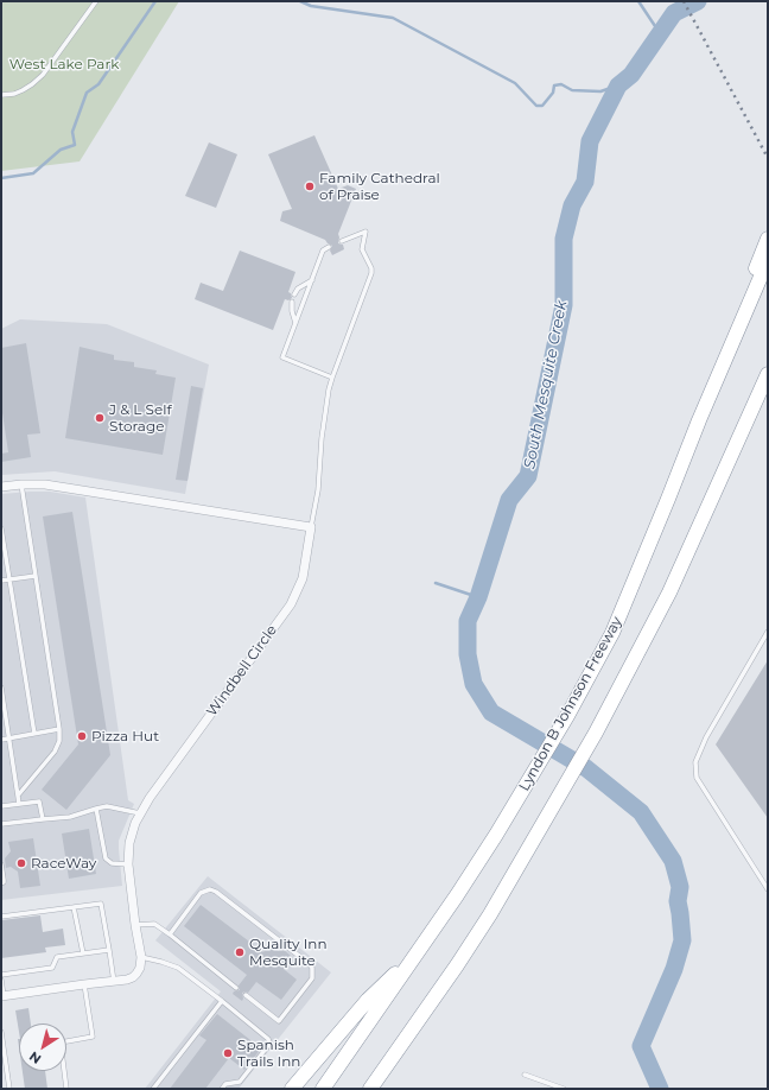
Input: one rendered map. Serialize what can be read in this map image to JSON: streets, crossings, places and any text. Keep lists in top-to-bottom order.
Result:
{
  "streets": {
    "highway": ["Lyndon B Johnson Freeway"],
    "street": ["Windbell Circle"]
  },
  "water": ["South Mesquite Creek"],
  "parks": ["West Lake Park"],
  "places": [
    "Family Cathedral of Praise",
    "J & L Self Storage",
    "Pizza Hut",
    "RaceWay",
    "Quality Inn Mesquite",
    "Spanish Trails Inn"
  ],
  "north": "bottom left"
}
